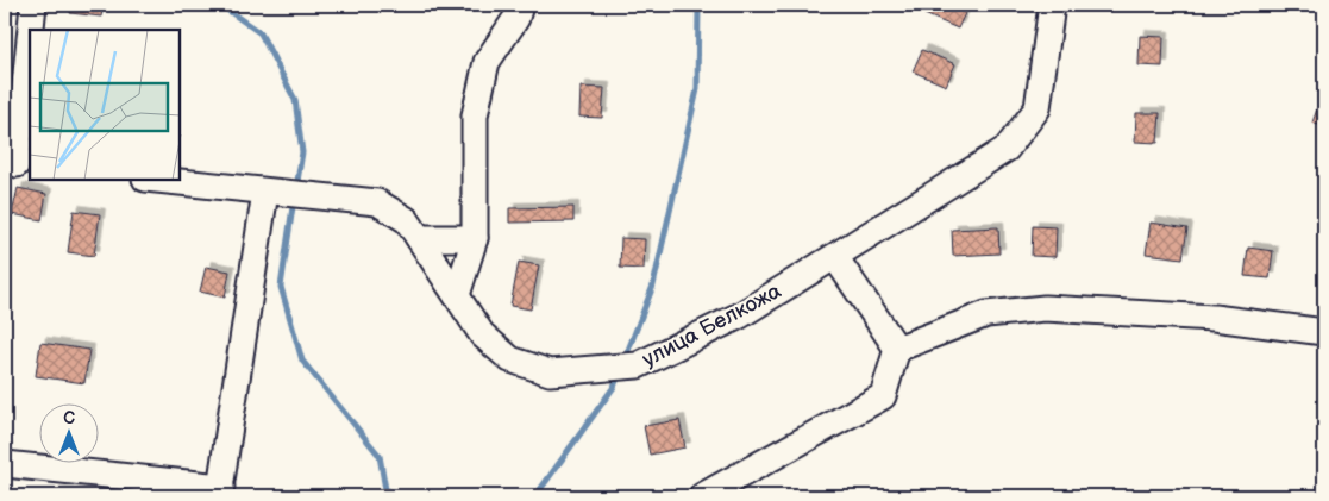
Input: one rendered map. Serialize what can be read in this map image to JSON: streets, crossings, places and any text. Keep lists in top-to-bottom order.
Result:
{
  "streets": {
    "street": ["улица Белкожа"]
  },
  "north": "top"
}
